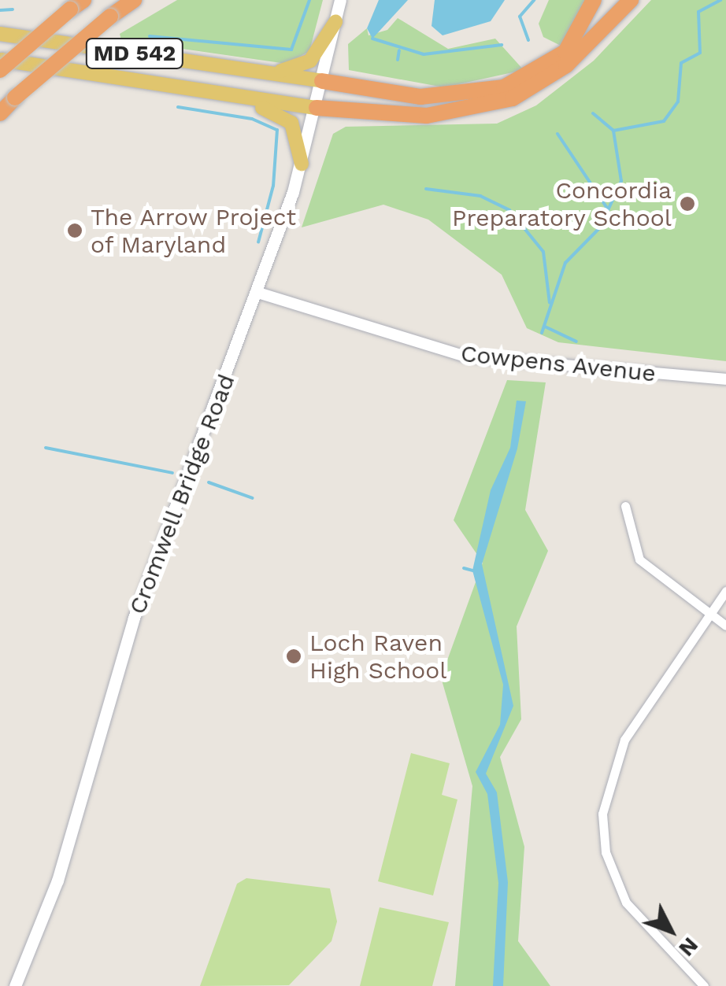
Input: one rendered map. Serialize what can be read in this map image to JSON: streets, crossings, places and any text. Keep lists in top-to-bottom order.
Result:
{
  "streets": {
    "main road": ["MD 542", "Cromwell Bridge Road"],
    "street": ["Cowpens Avenue"]
  },
  "crossings": [
    ["MD 542", "Cromwell Bridge Road"],
    ["Cowpens Avenue", "Cromwell Bridge Road"]
  ],
  "places": ["Concordia Preparatory School", "The Arrow Project of Maryland", "Loch Raven High School"],
  "north": "bottom right"
}
